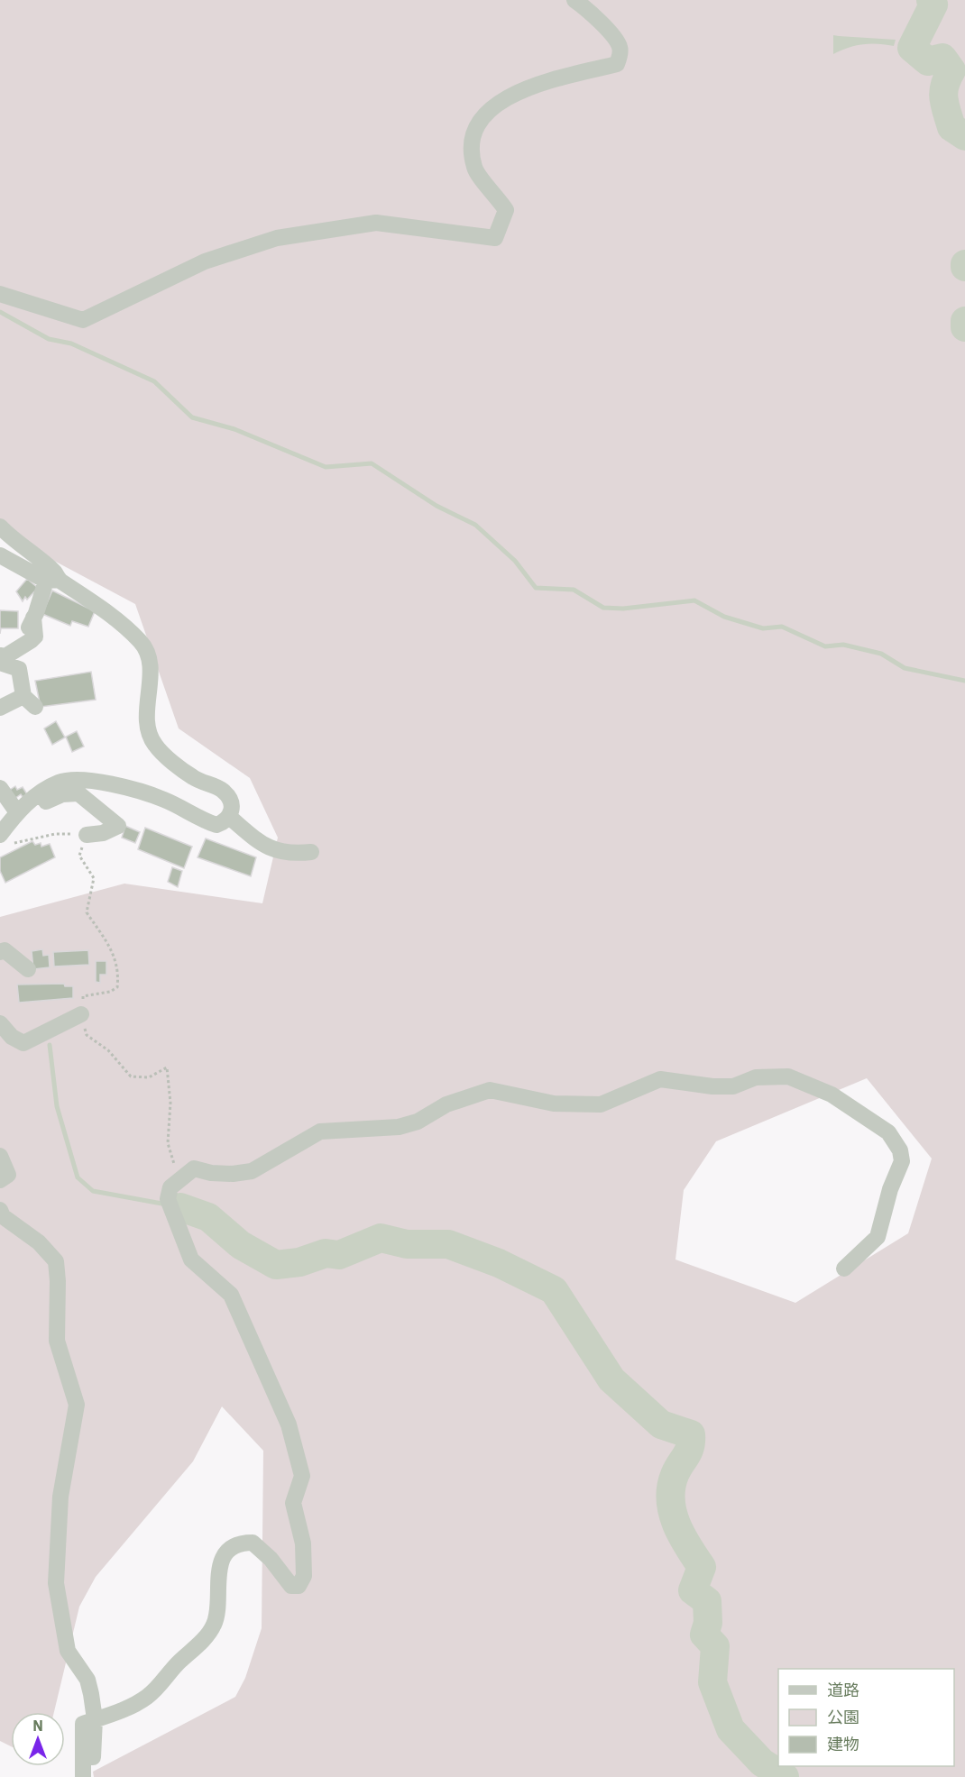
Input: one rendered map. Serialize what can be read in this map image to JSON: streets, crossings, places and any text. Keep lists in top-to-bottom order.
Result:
{
  "legend": ["道路", "公園", "建物"],
  "north": "top"
}
